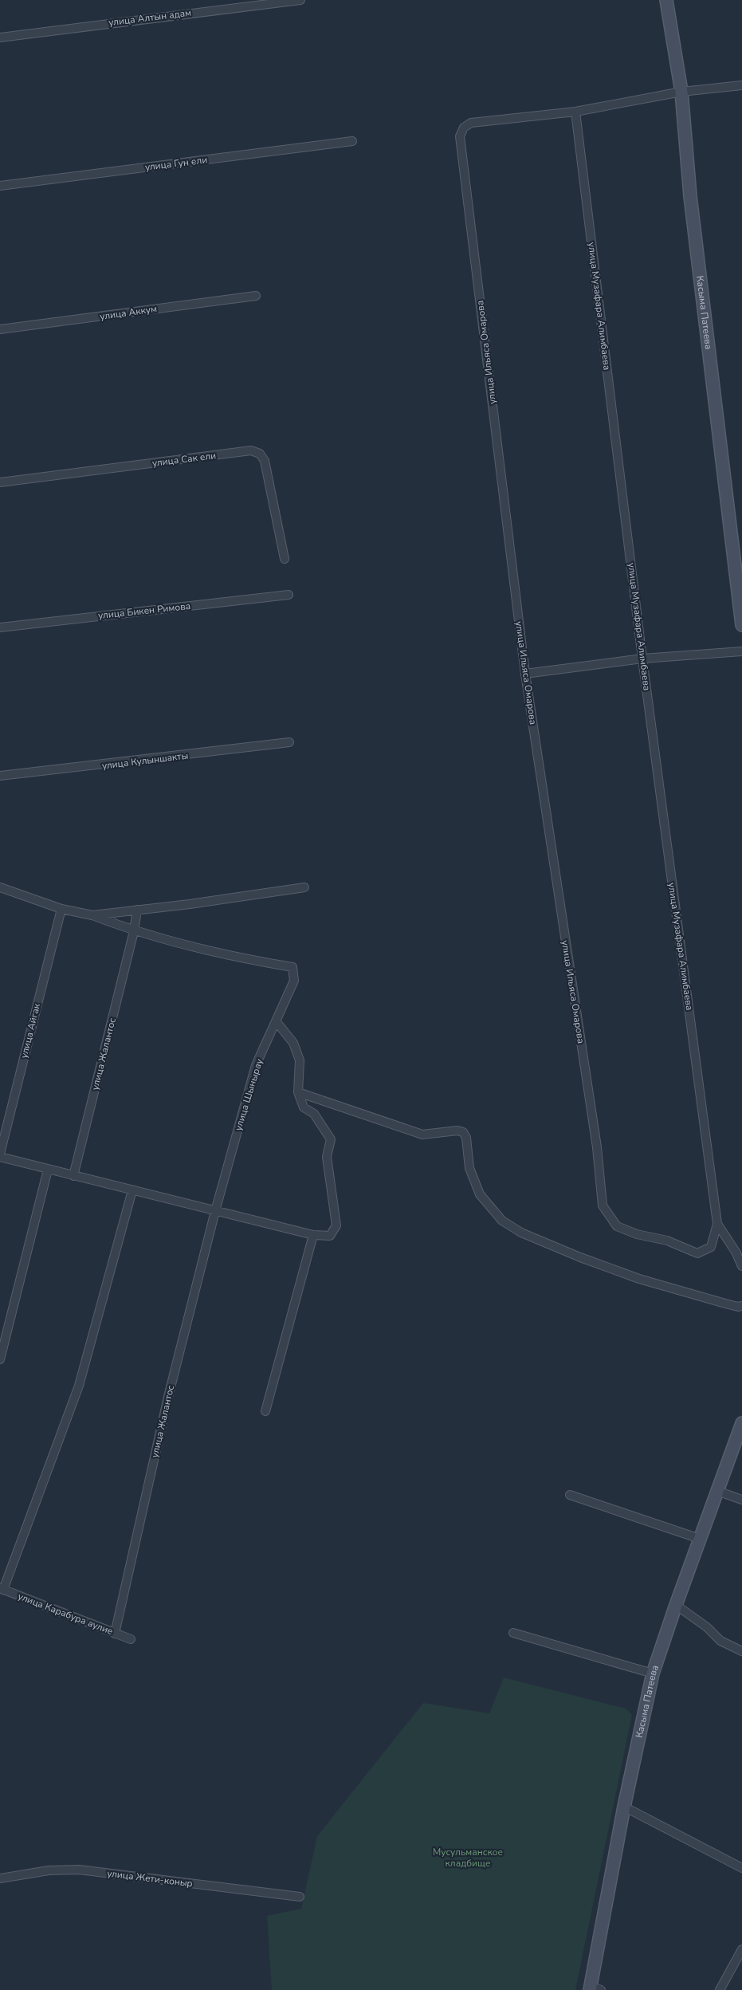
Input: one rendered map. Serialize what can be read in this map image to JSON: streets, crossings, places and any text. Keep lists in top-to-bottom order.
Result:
{
  "streets": {
    "main road": ["Касыма Патеева"],
    "street": [
      "улица Алтын адам",
      "улица Гун ели",
      "улица Музафара Алимбаева",
      "улица Аккум",
      "улица Ильяса Омарова",
      "улица Сак ели",
      "улица Бикен Римова",
      "улица Кулыншакты",
      "улица Айгак",
      "улица Жалантос",
      "улица Шынырау",
      "улица Карабура аулие",
      "улица Жети-коныр"
    ]
  },
  "crossings": [
    ["улица Музафара Алимбаева", "улица Ильяса Омарова"],
    ["улица Жалантос", "улица Шынырау"],
    ["улица Жалантос", "улица Карабура аулие"]
  ],
  "parks": ["Мусульманское кладбище"]
}
